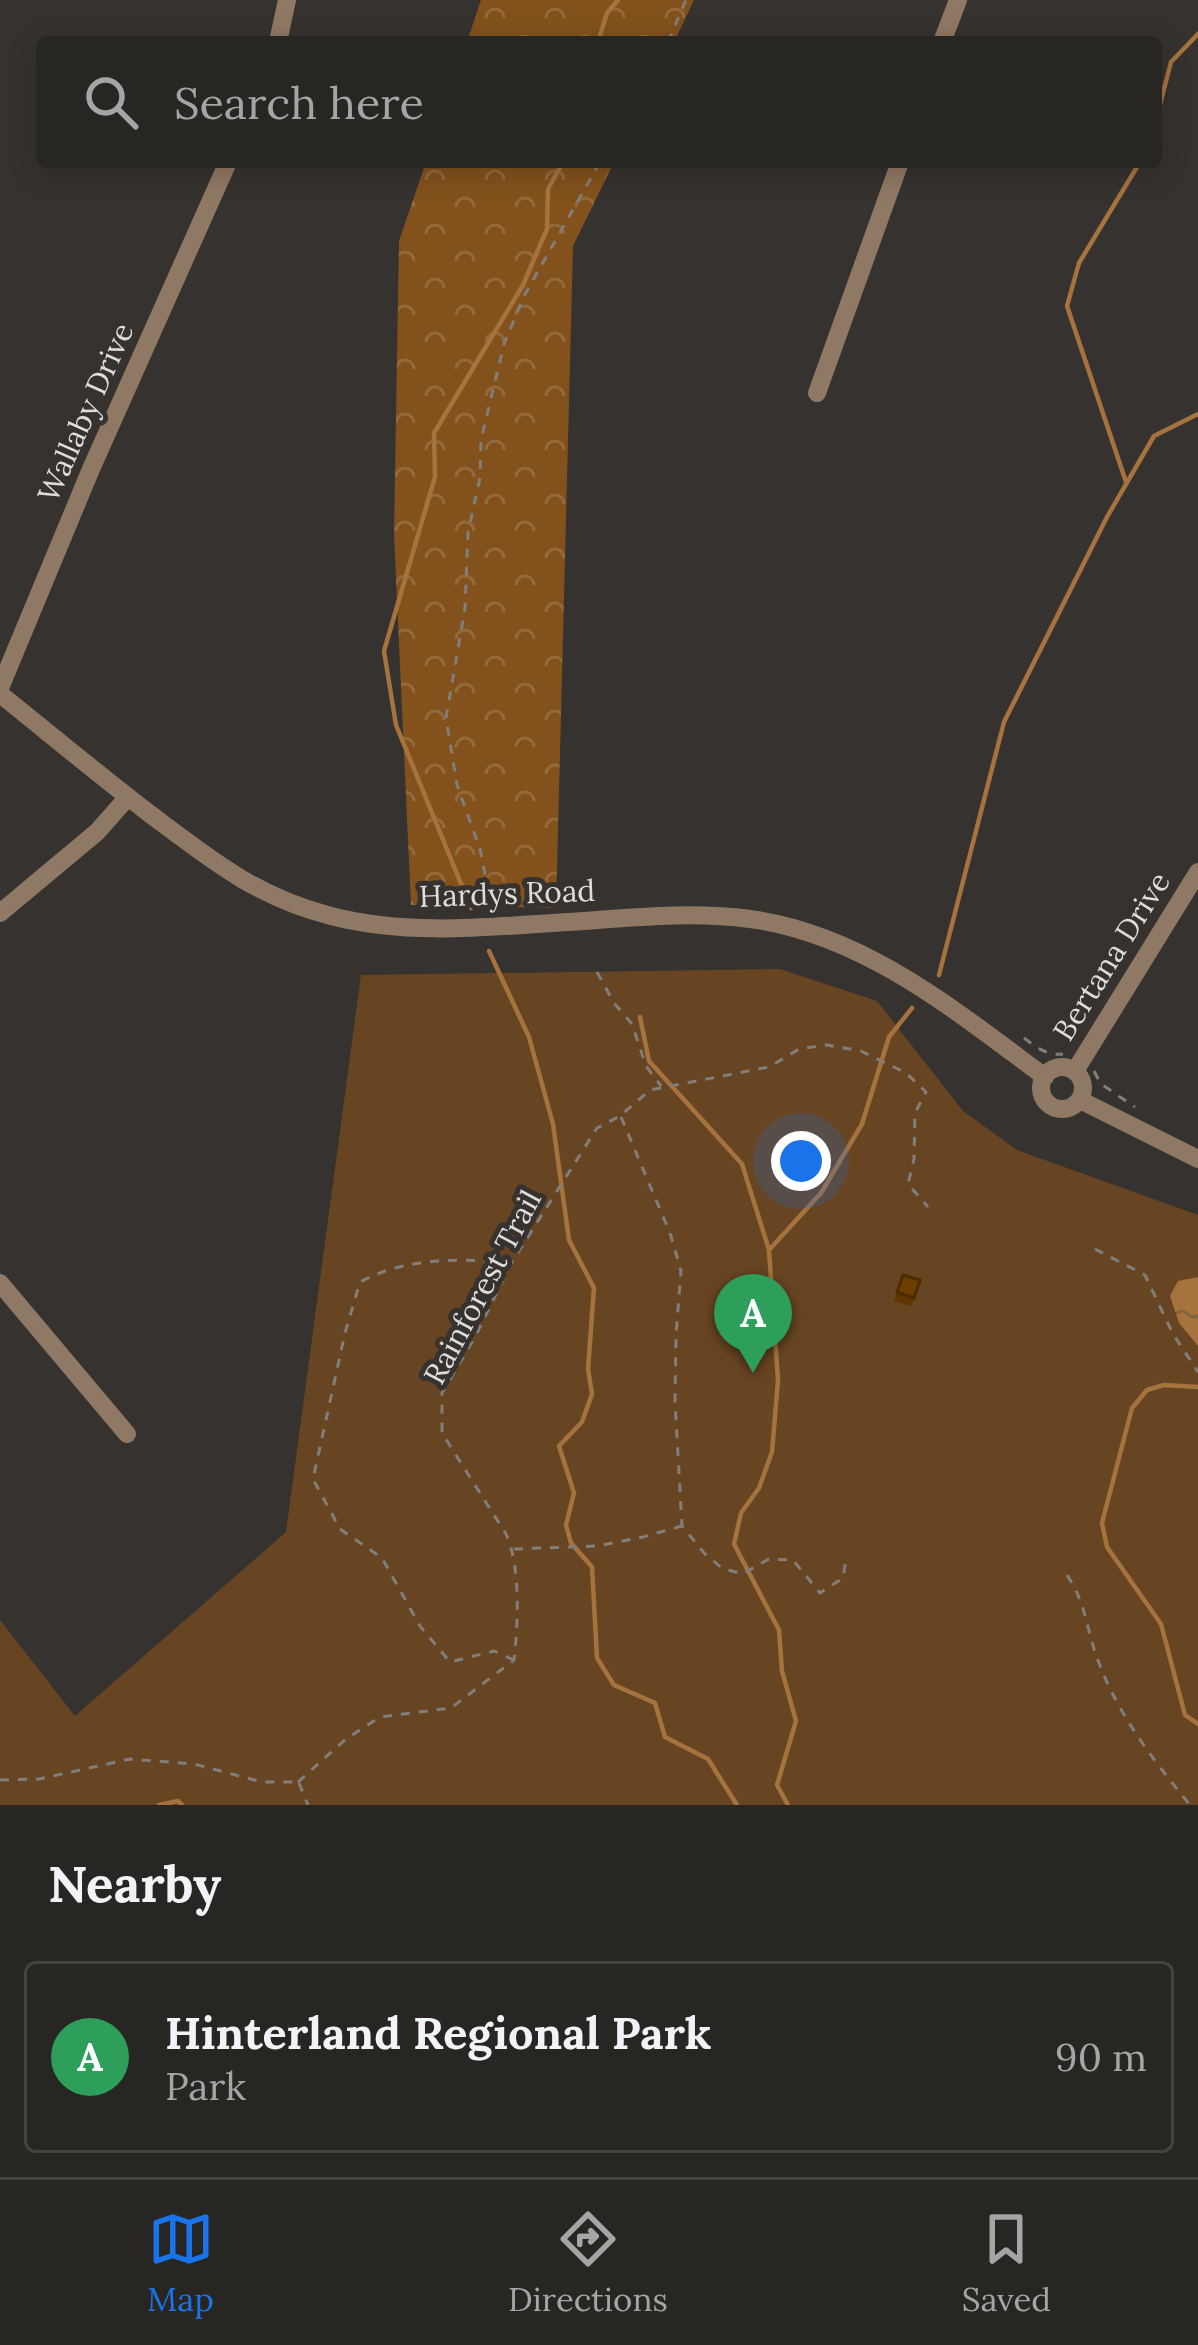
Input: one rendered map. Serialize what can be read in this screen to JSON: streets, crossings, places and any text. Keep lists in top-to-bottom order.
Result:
{
  "streets": {
    "street": ["Wallaby Drive", "Hardys Road", "Bertana Drive"],
    "path": ["Rainforest Trail"]
  },
  "crossings": [
    ["Wallaby Drive", "Hardys Road"],
    ["Hardys Road", "Bertana Drive"]
  ],
  "page": {
    "search": "Search here",
    "pins": "A",
    "heading": "Nearby",
    "list": [
      {
        "mark": "A",
        "name": "Hinterland Regional Park",
        "note": "Park",
        "value": "90 m"
      }
    ],
    "nav": ["Map", "Directions", "Saved"]
  }
}
